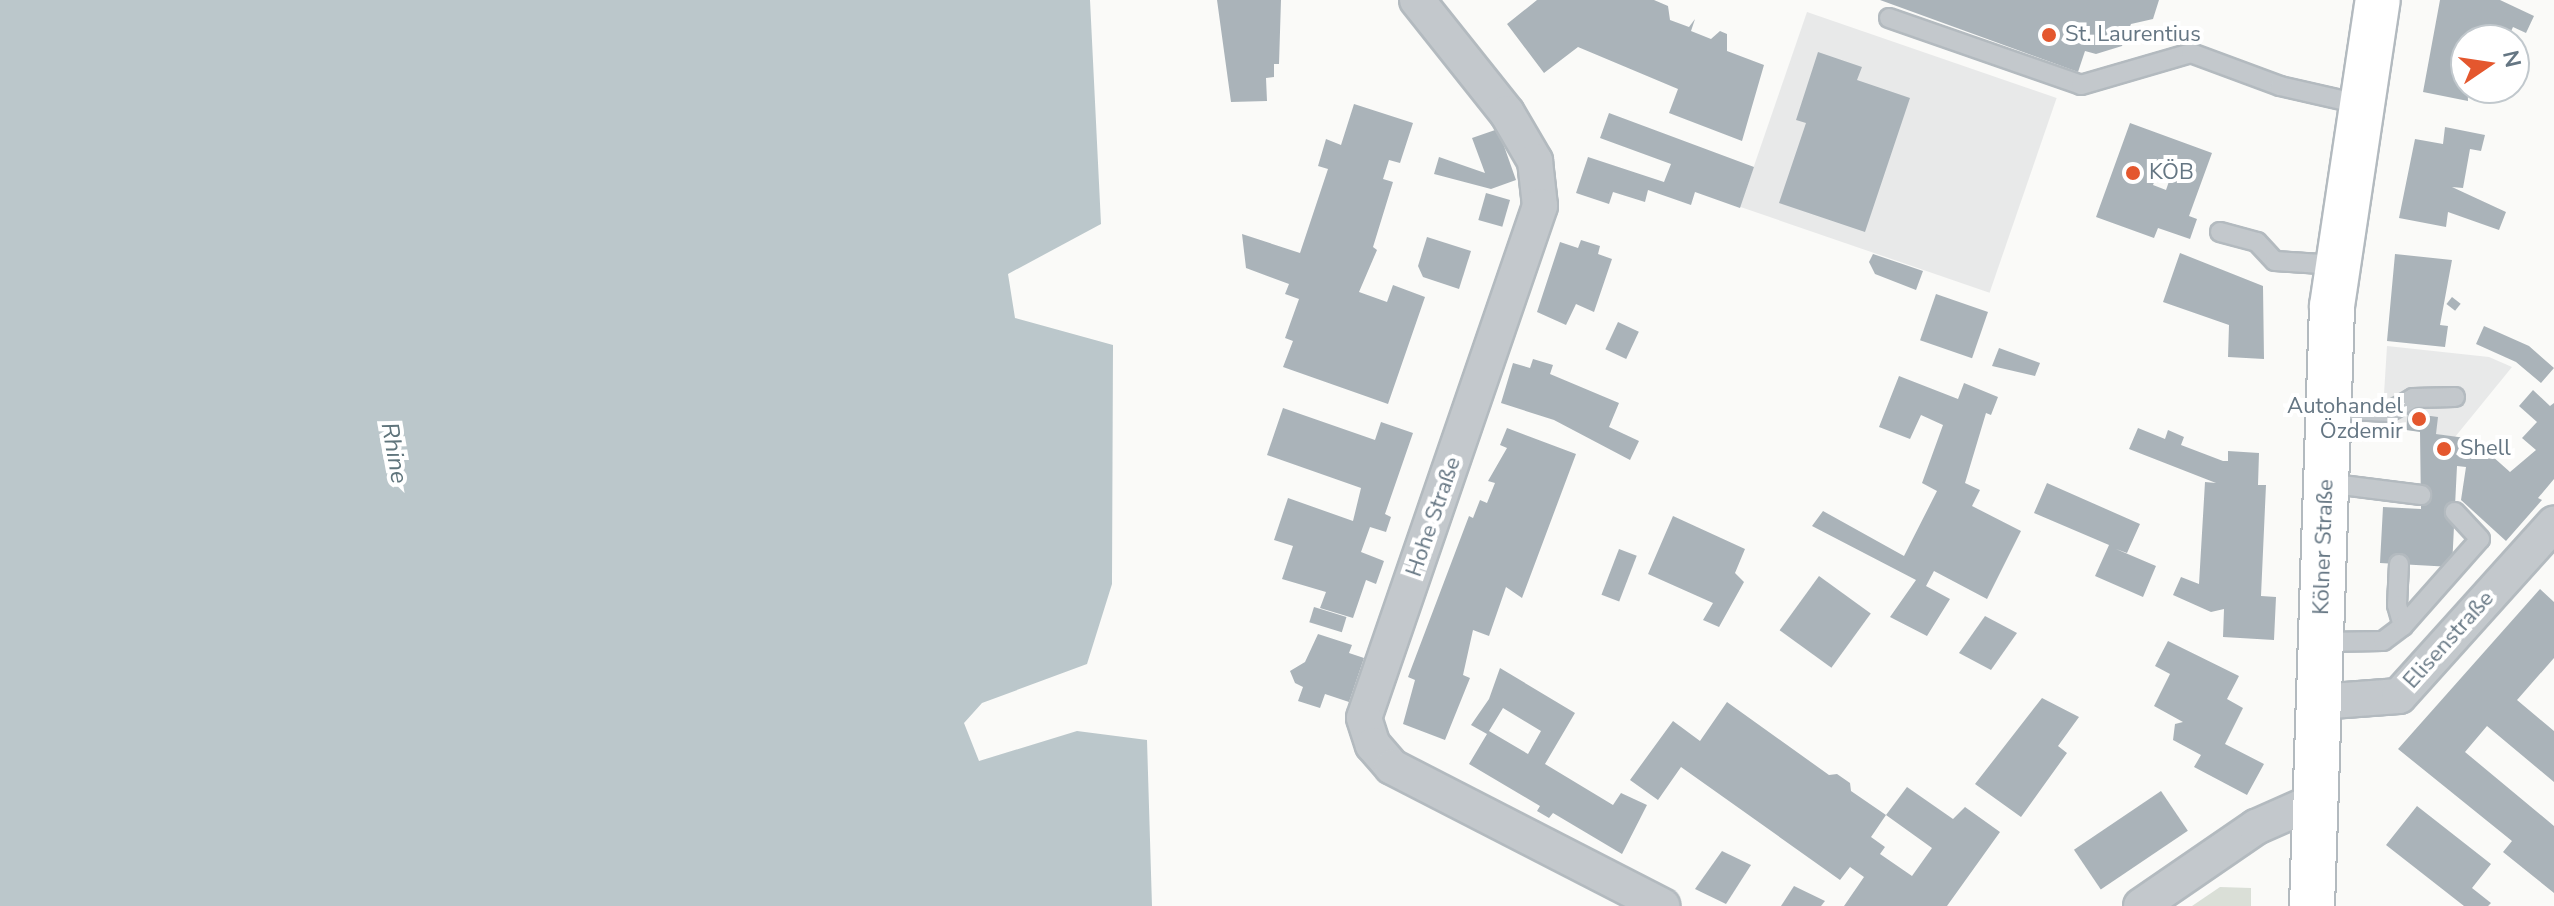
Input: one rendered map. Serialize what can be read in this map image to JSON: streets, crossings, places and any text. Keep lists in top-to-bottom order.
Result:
{
  "streets": {
    "main road": ["Kölner Straße"],
    "street": ["Hohe Straße", "Elisenstraße"]
  },
  "crossings": [
    ["Kölner Straße", "Elisenstraße"]
  ],
  "water": ["Rhine"],
  "places": [
    "St. Laurentius",
    "KÖB",
    "Autohandel Özdemir",
    "Shell"
  ],
  "north": "right"
}
